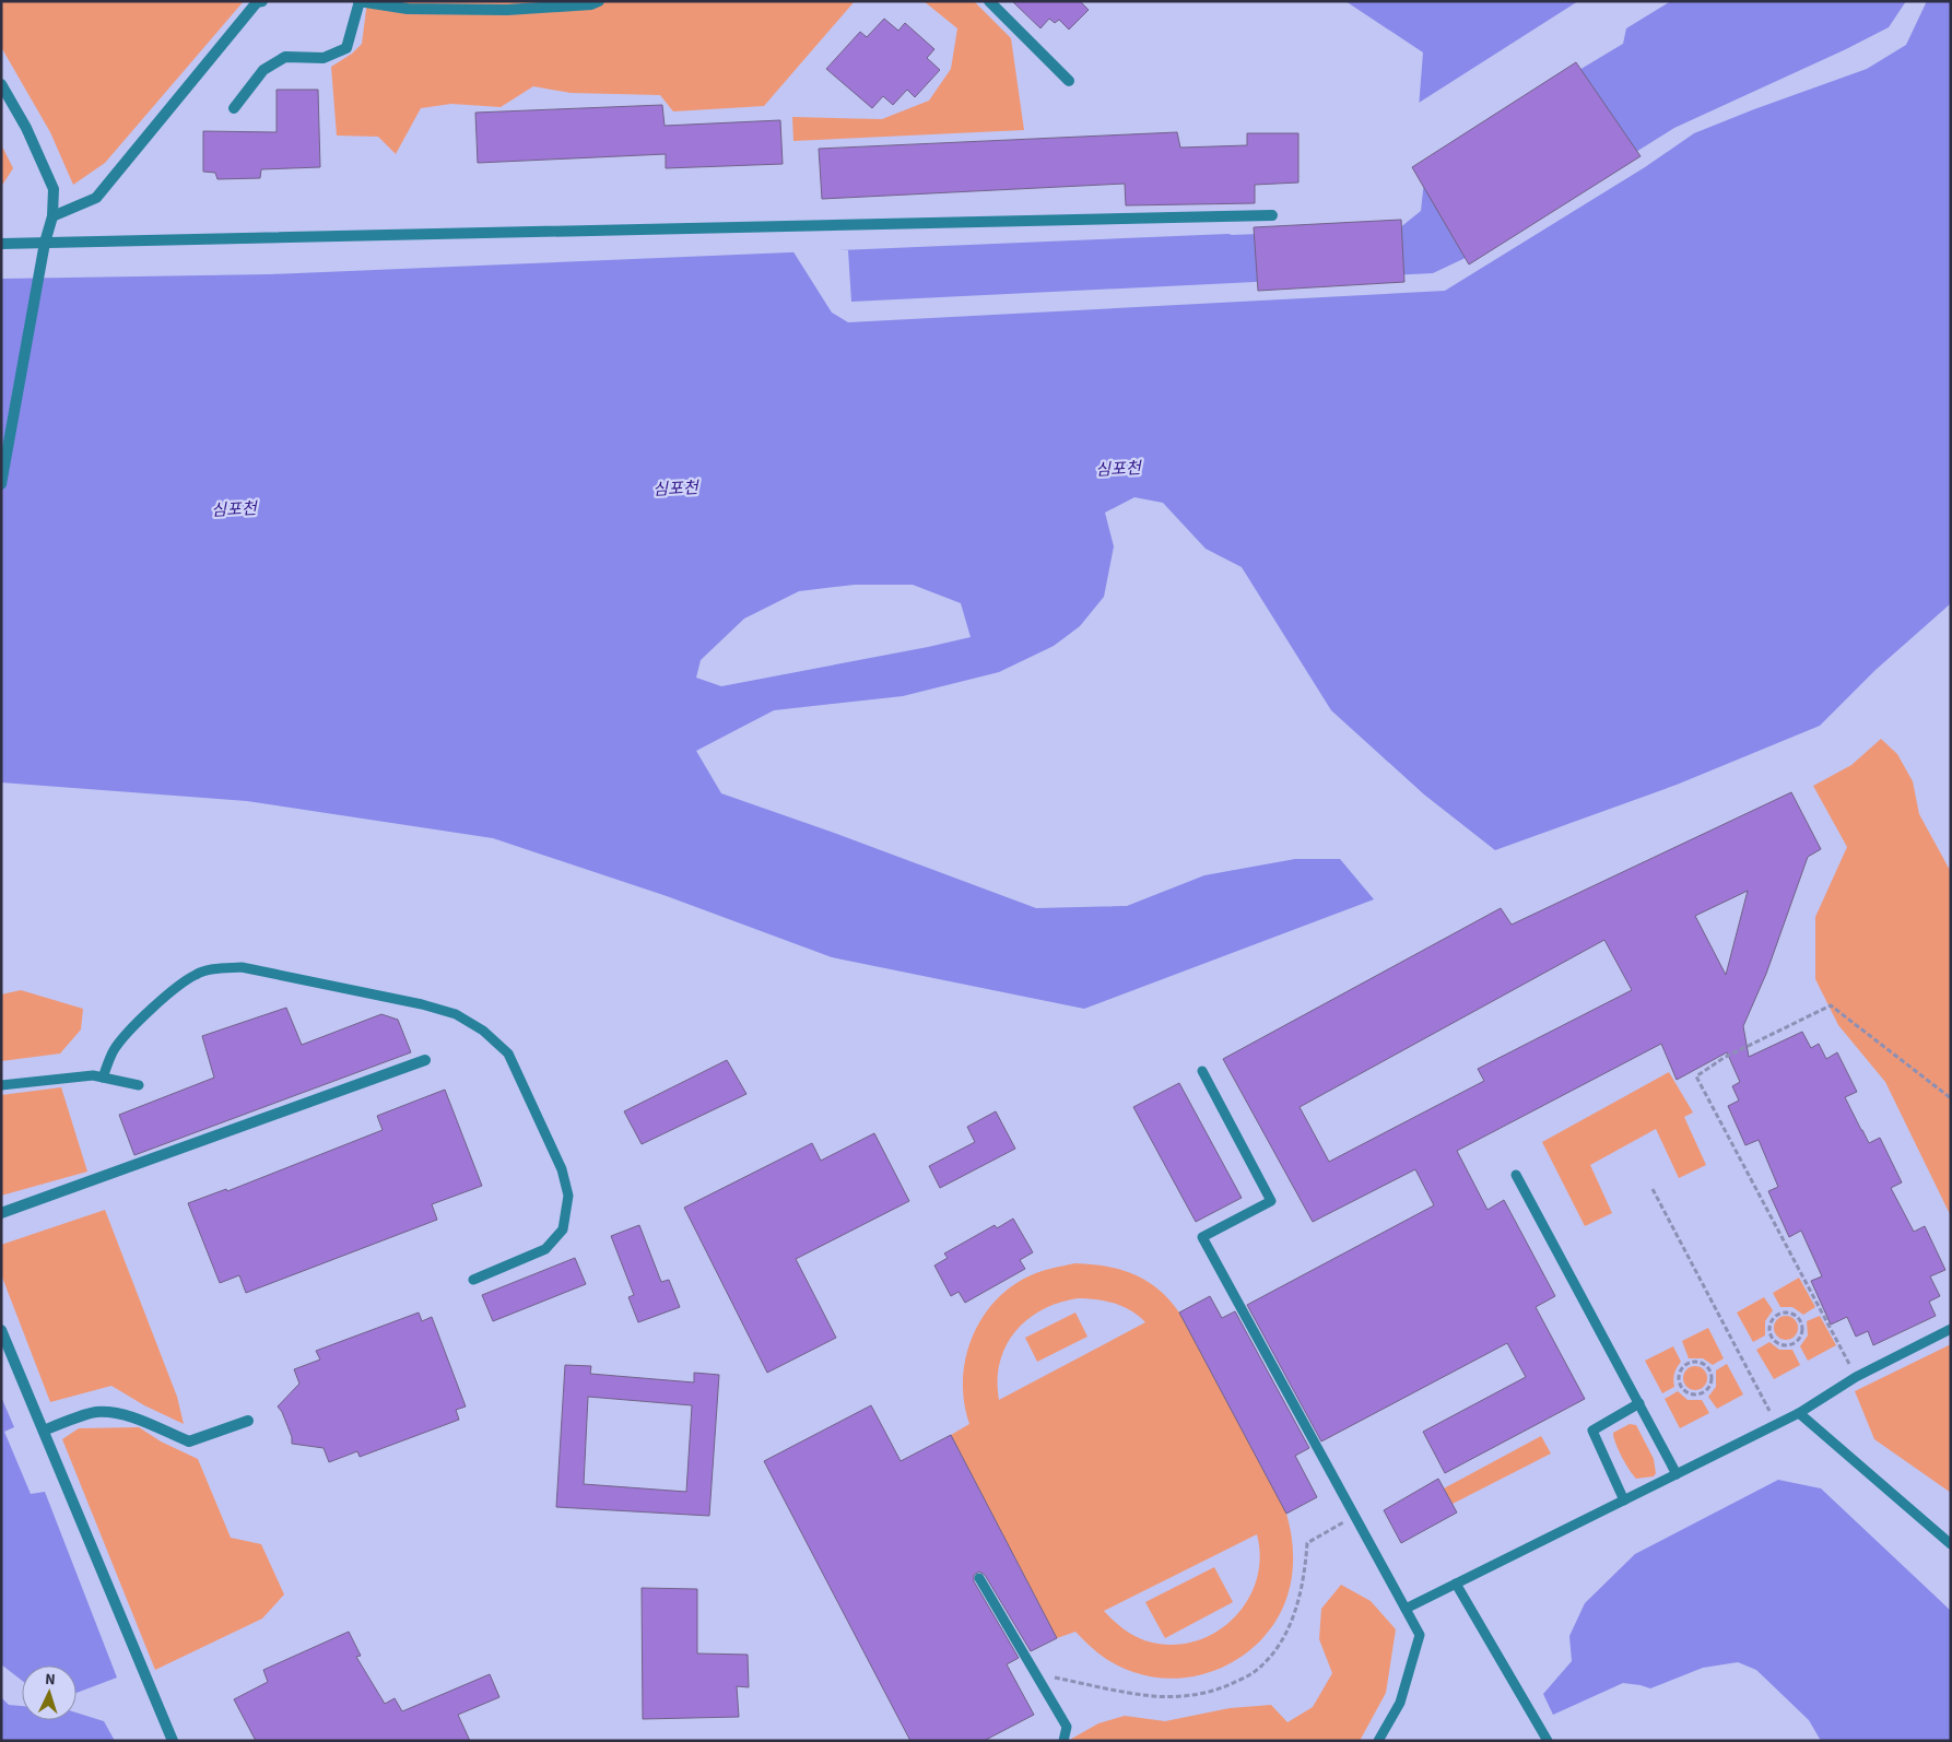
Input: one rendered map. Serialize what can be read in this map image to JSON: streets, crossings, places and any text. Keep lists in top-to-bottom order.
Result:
{
  "water": ["심포천"],
  "north": "top"
}
